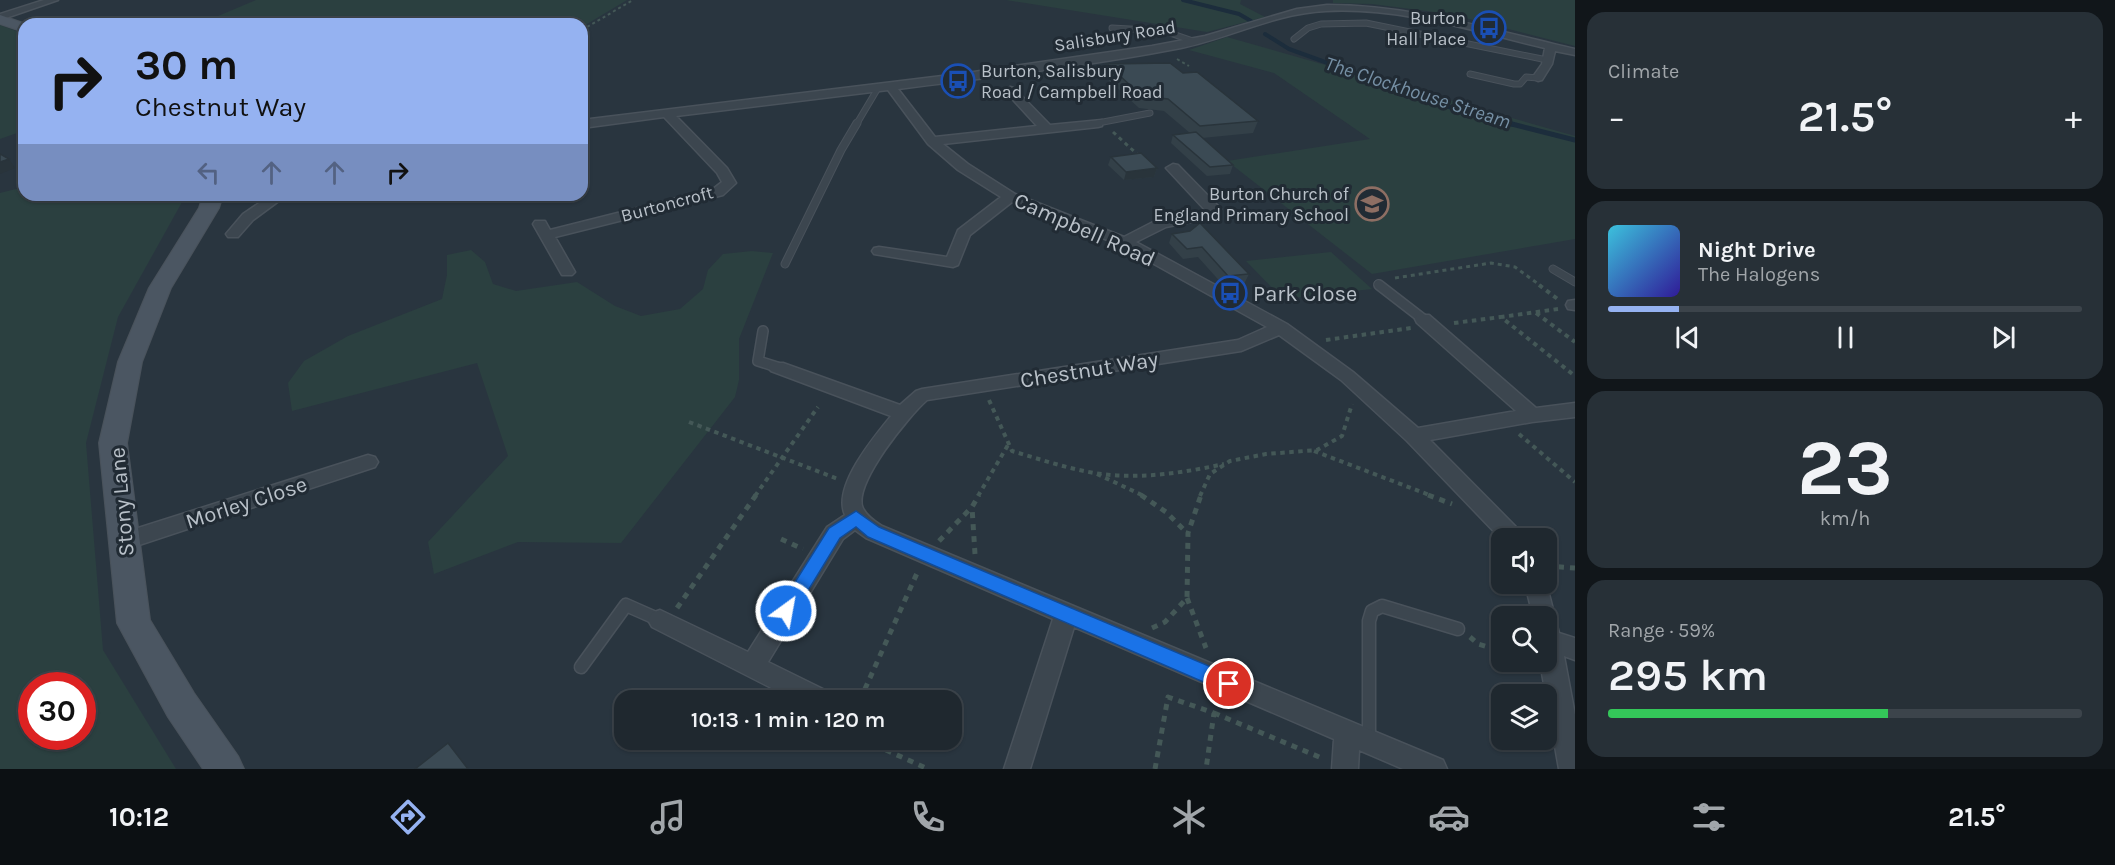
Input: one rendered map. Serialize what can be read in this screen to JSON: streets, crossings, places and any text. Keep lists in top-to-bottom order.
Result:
{
  "streets": {
    "main road": ["Stony Lane"],
    "street": [
      "Salisbury Road",
      "Burtoncroft",
      "Campbell Road",
      "Chestnut Way",
      "Morley Close"
    ]
  },
  "crossings": [
    ["Salisbury Road", "Burtoncroft"],
    ["Salisbury Road", "Campbell Road"],
    ["Campbell Road", "Chestnut Way"],
    ["Stony Lane", "Morley Close"]
  ],
  "water": ["The Clockhouse Stream"],
  "places": {
    "bus stop": ["Burton Hall Place", "Burton, Salisbury Road / Campbell Road", "Park Close"],
    "school or university": ["Burton Church of England Primary School"]
  },
  "page": {
    "tile": [
      "Climate",
      ["23", "km/h"],
      ["Range · 59%", "295 km"]
    ],
    "turn": ["30 m", "Chestnut Way"],
    "heat": ["−", "21.5°", "+"],
    "song": ["Night Drive", "The Halogens"],
    "limit": "30",
    "trip": "10:13 · 1 min · 120 m",
    "tabs": ["10:12", "21.5°"]
  }
}
